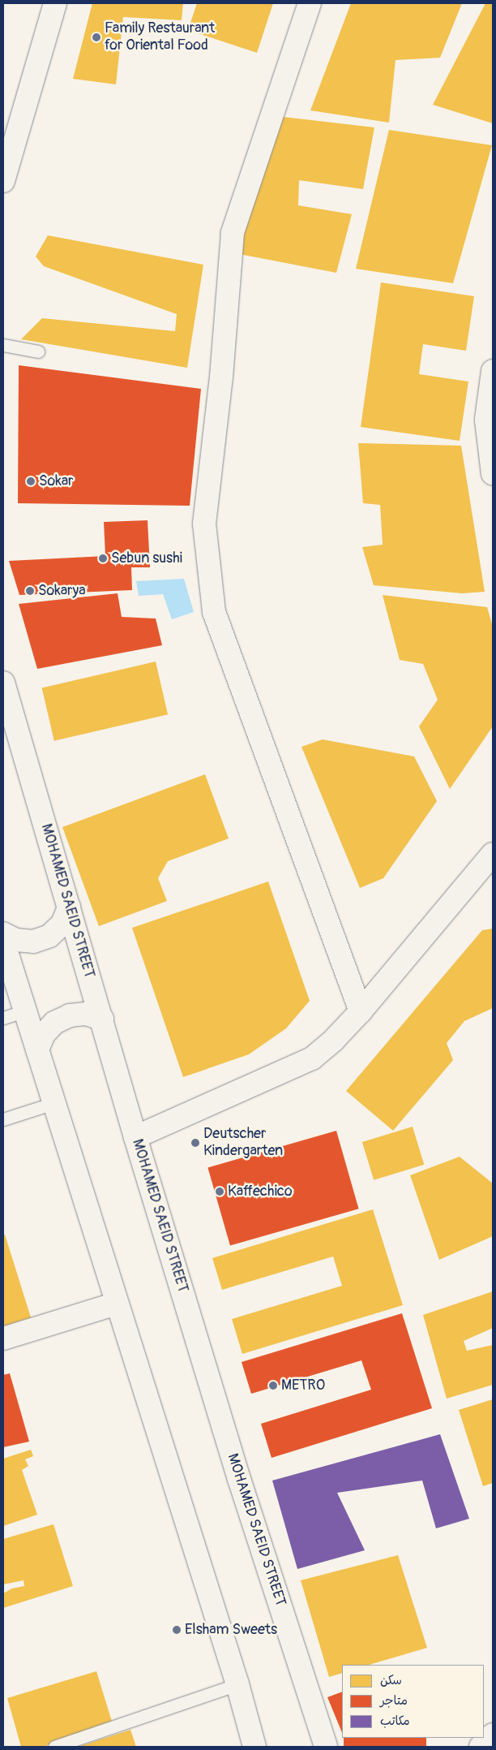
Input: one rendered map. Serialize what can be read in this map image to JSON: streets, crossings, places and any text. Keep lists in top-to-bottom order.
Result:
{
  "streets": {
    "street": ["MOHAMED SAEID STREET"]
  },
  "places": [
    "Family Restaurant for Oriental Food",
    "Sokar",
    "Sebun sushi",
    "Sokarya",
    "Deutscher Kindergarten",
    "Kaffechico",
    "METRO",
    "Elsham Sweets"
  ],
  "legend": ["سكن", "متاجر", "مكاتب"]
}
